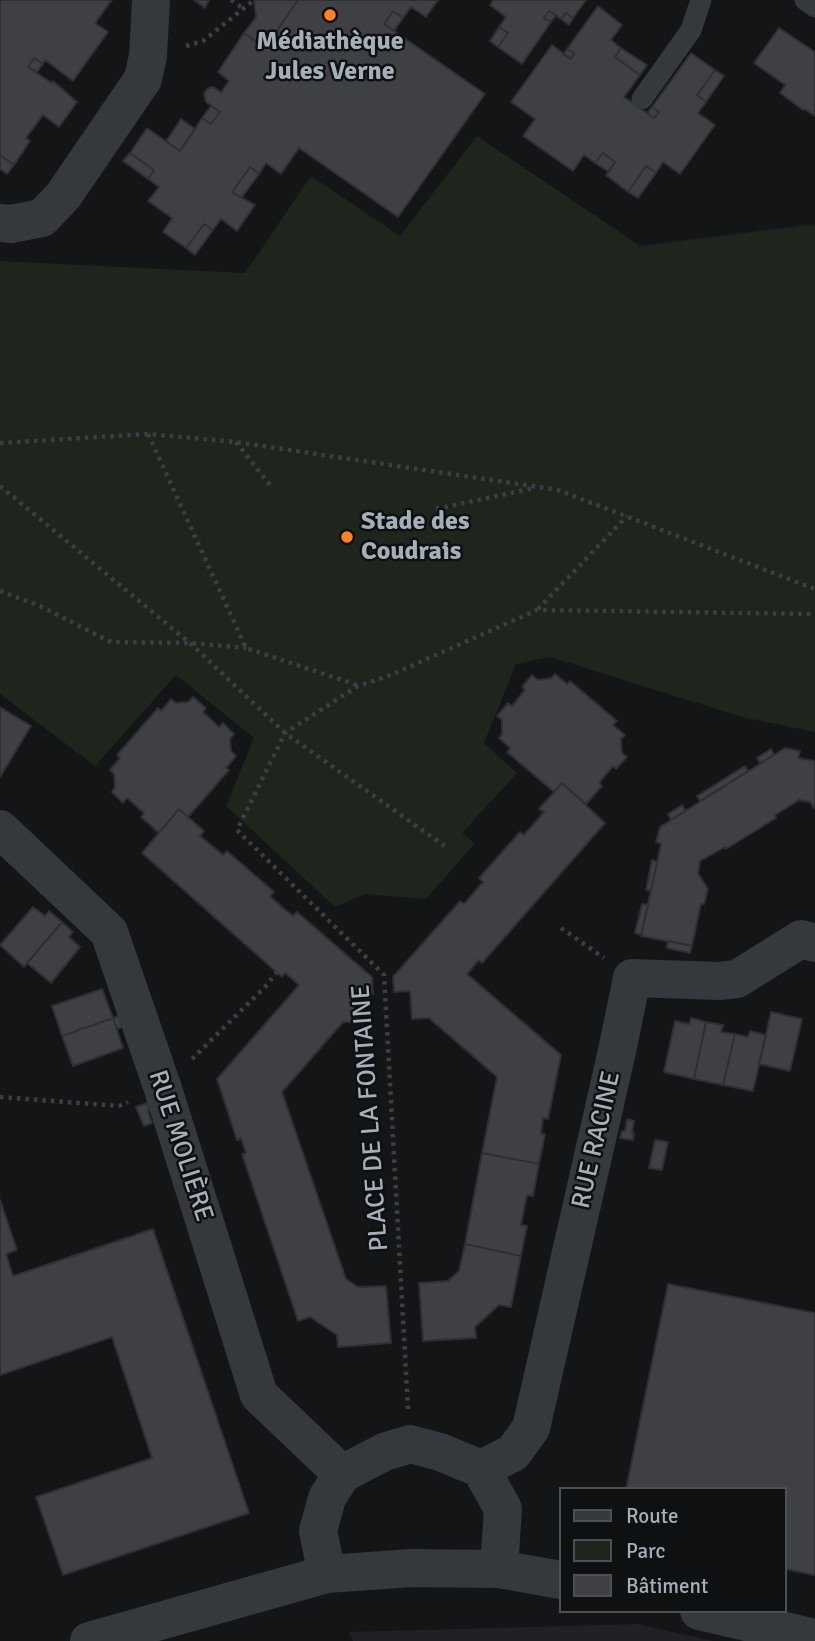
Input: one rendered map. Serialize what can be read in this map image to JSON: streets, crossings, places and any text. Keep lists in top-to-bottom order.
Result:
{
  "streets": {
    "street": ["RUE RACINE", "RUE MOLIÈRE"],
    "path": ["PLACE DE LA FONTAINE"]
  },
  "places": ["Médiathèque Jules Verne", "Stade des Coudrais"],
  "legend": ["Route", "Parc", "Bâtiment"]
}
